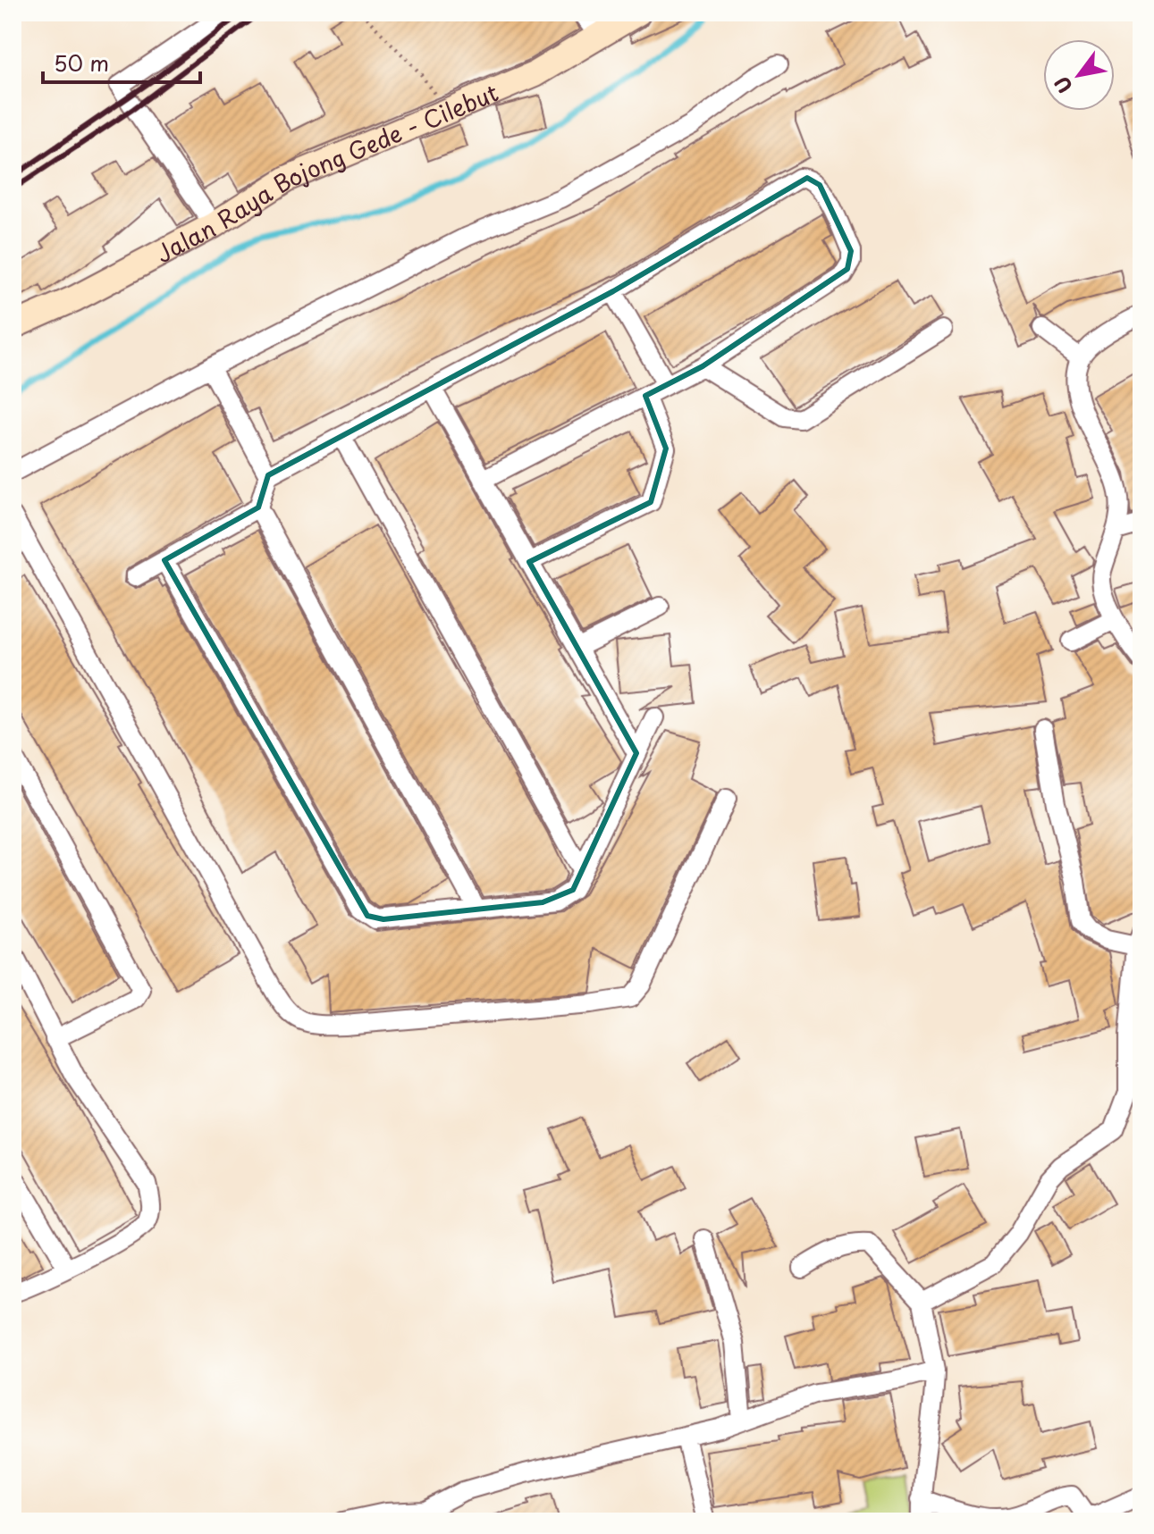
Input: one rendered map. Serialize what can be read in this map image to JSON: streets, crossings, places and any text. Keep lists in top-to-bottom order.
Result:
{
  "streets": {
    "main road": ["Jalan Raya Bojong Gede - Cilebut"]
  },
  "scale_bar": "50 m",
  "north": "bottom left"
}
